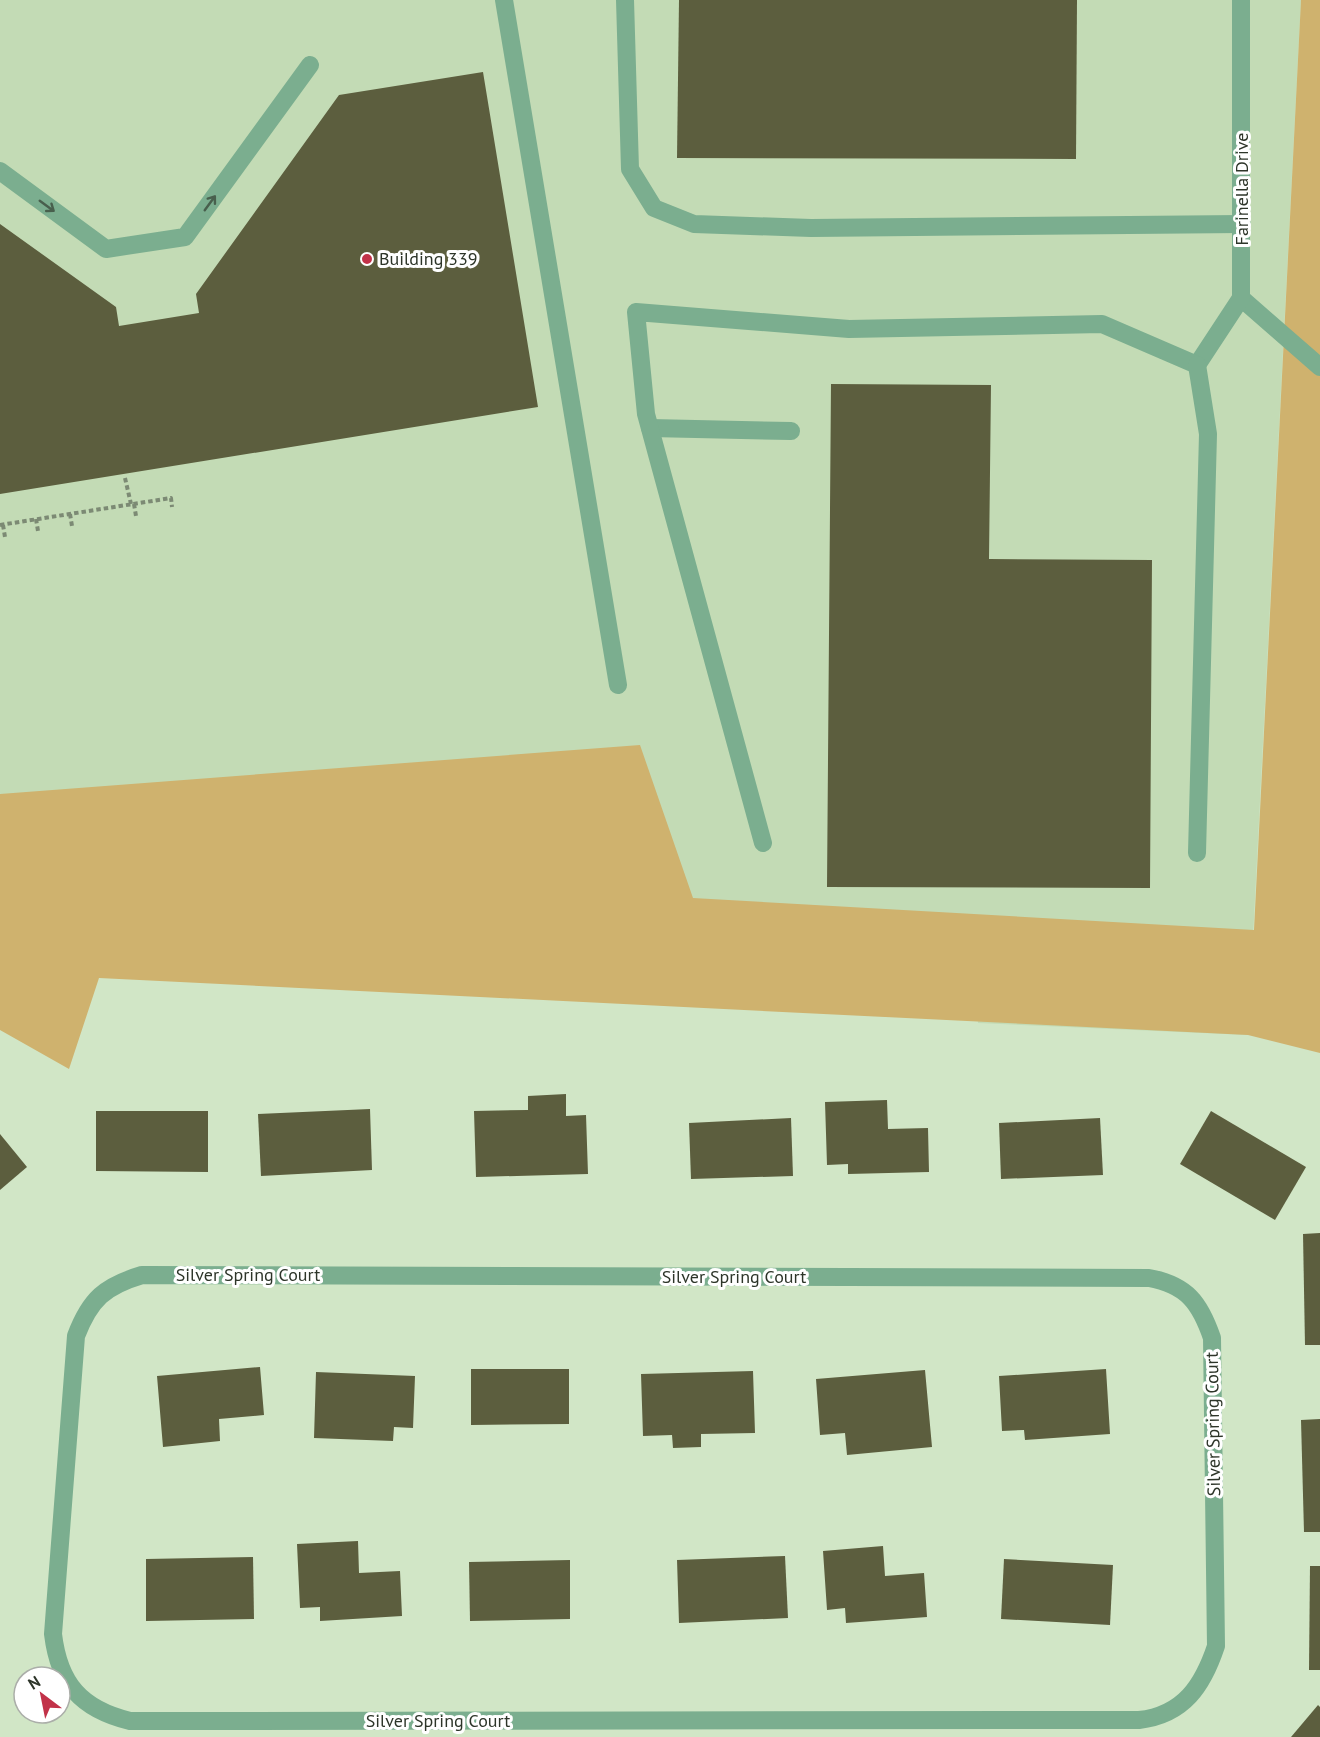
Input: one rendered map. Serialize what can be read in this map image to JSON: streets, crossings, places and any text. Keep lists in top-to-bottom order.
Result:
{
  "streets": {
    "street": ["Farinella Drive", "Silver Spring Court"]
  },
  "places": ["Building 339"],
  "north": "top left"
}
